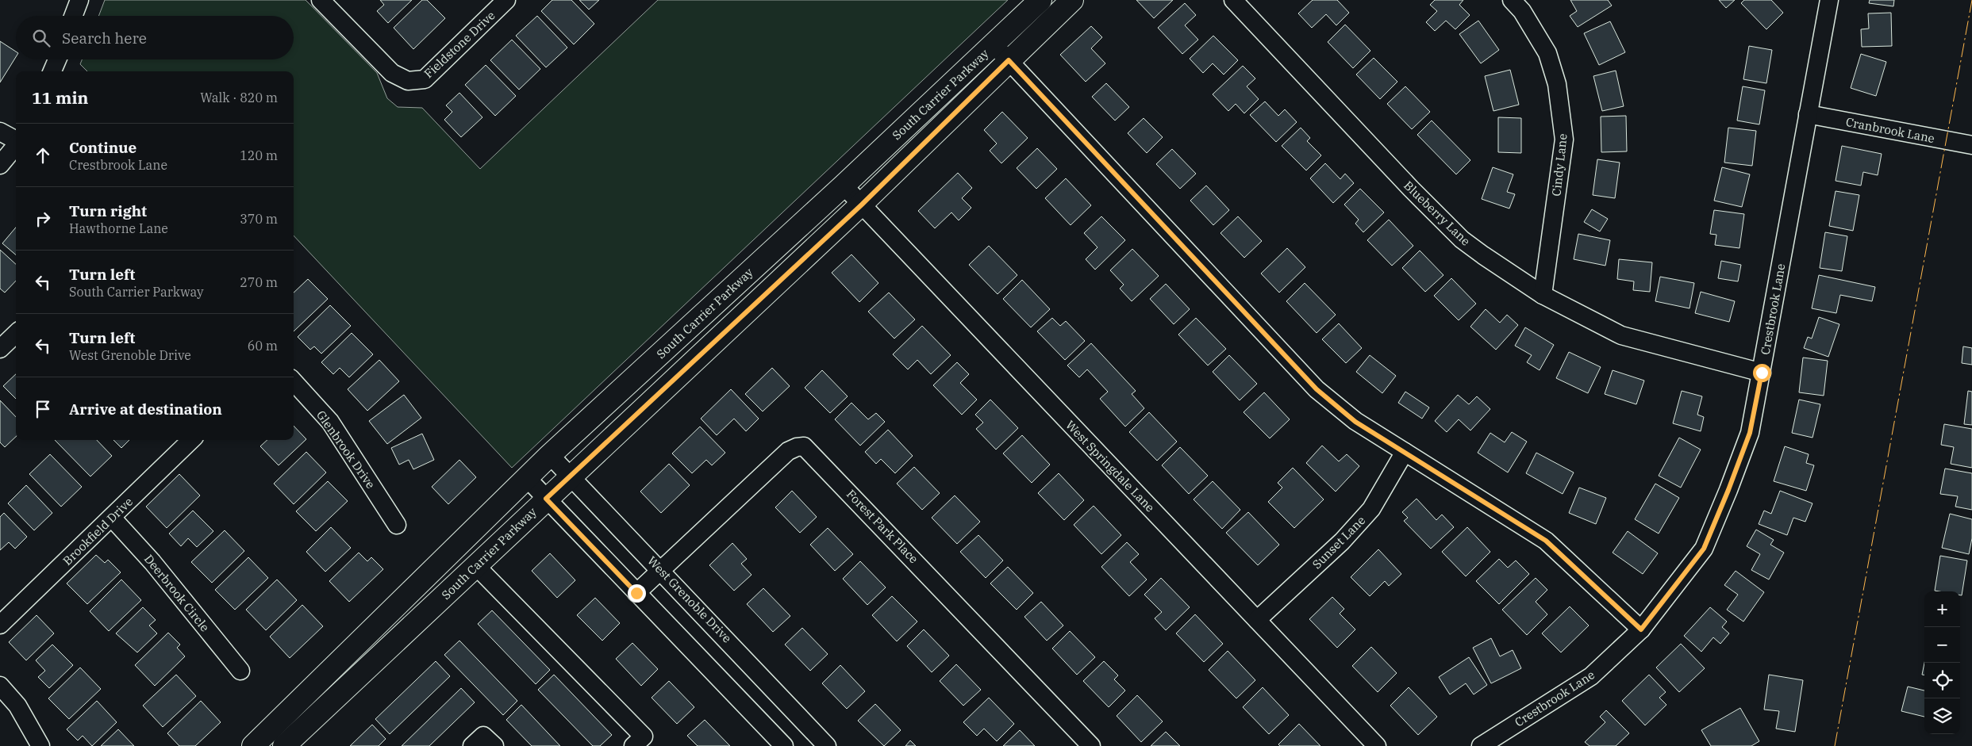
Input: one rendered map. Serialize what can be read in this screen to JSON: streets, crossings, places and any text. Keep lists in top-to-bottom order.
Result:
{
  "streets": {
    "main road": ["South Carrier Parkway"],
    "street": [
      "Fieldstone Drive",
      "Cranbrook Lane",
      "Cindy Lane",
      "Blueberry Lane",
      "Crestbrook Lane",
      "Glenbrook Drive",
      "West Springdale Lane",
      "Forest Park Place",
      "Brookfield Drive",
      "Sunset Lane",
      "Deerbrook Circle",
      "West Grenoble Drive"
    ]
  },
  "crossings": [
    ["South Carrier Parkway", "West Springdale Lane"],
    ["South Carrier Parkway", "West Grenoble Drive"],
    ["Cranbrook Lane", "Crestbrook Lane"],
    ["Cindy Lane", "Blueberry Lane"],
    ["Blueberry Lane", "Crestbrook Lane"],
    ["West Springdale Lane", "Sunset Lane"],
    ["Forest Park Place", "West Grenoble Drive"],
    ["Brookfield Drive", "Deerbrook Circle"]
  ],
  "page": {
    "search": "Search here",
    "heading": ["11 min", "Walk · 820 m"],
    "list": [
      ["Continue", "Crestbrook Lane", "120 m"],
      ["Turn right", "Hawthorne Lane", "370 m"],
      ["Turn left", "South Carrier Parkway", "270 m"],
      ["Turn left", "West Grenoble Drive", "60 m"],
      "Arrive at destination"
    ],
    "map_buttons": ["+", "−"]
  }
}
